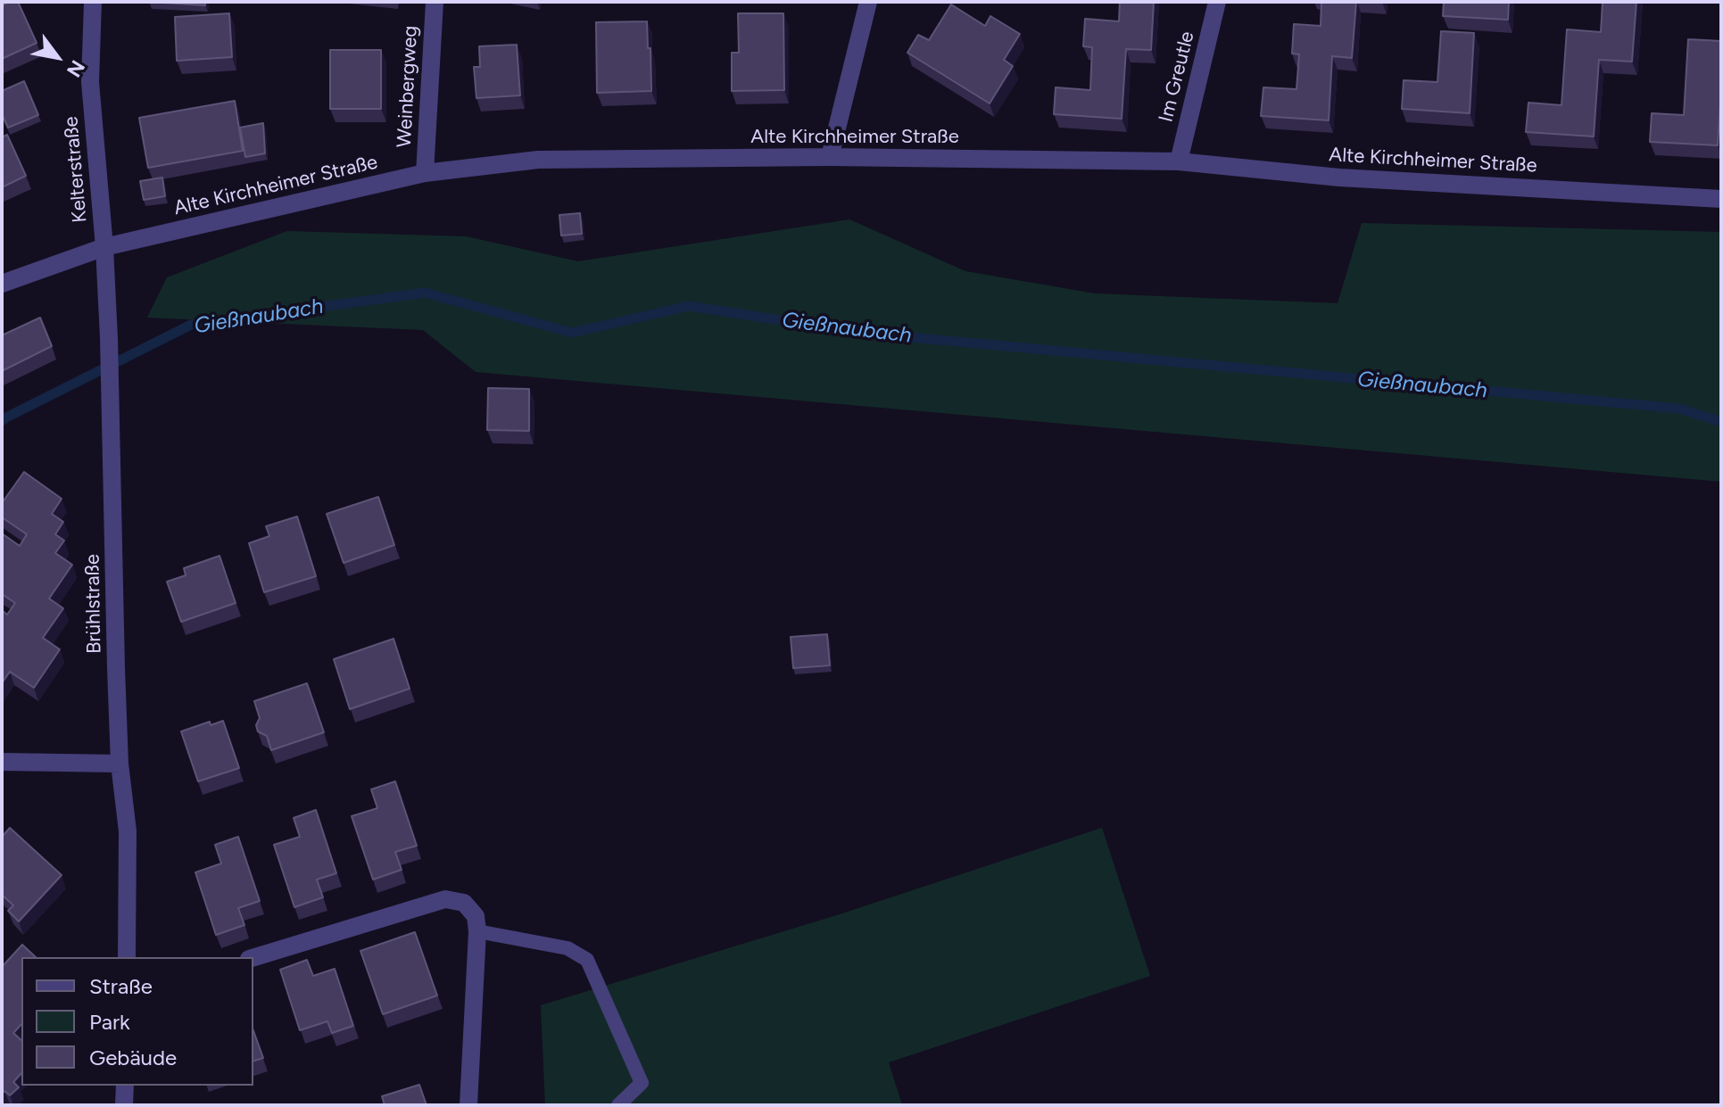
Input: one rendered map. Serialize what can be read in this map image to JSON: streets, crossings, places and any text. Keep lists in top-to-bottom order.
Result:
{
  "streets": {
    "street": [
      "Im Greutle",
      "Weinbergweg",
      "Alte Kirchheimer Straße",
      "Kelterstraße",
      "Brühlstraße"
    ]
  },
  "crossings": [
    ["Im Greutle", "Alte Kirchheimer Straße"],
    ["Weinbergweg", "Alte Kirchheimer Straße"],
    ["Alte Kirchheimer Straße", "Kelterstraße"],
    ["Alte Kirchheimer Straße", "Brühlstraße"],
    ["Kelterstraße", "Brühlstraße"]
  ],
  "water": ["Gießnaubach"],
  "legend": ["Straße", "Park", "Gebäude"],
  "north": "bottom right"
}
